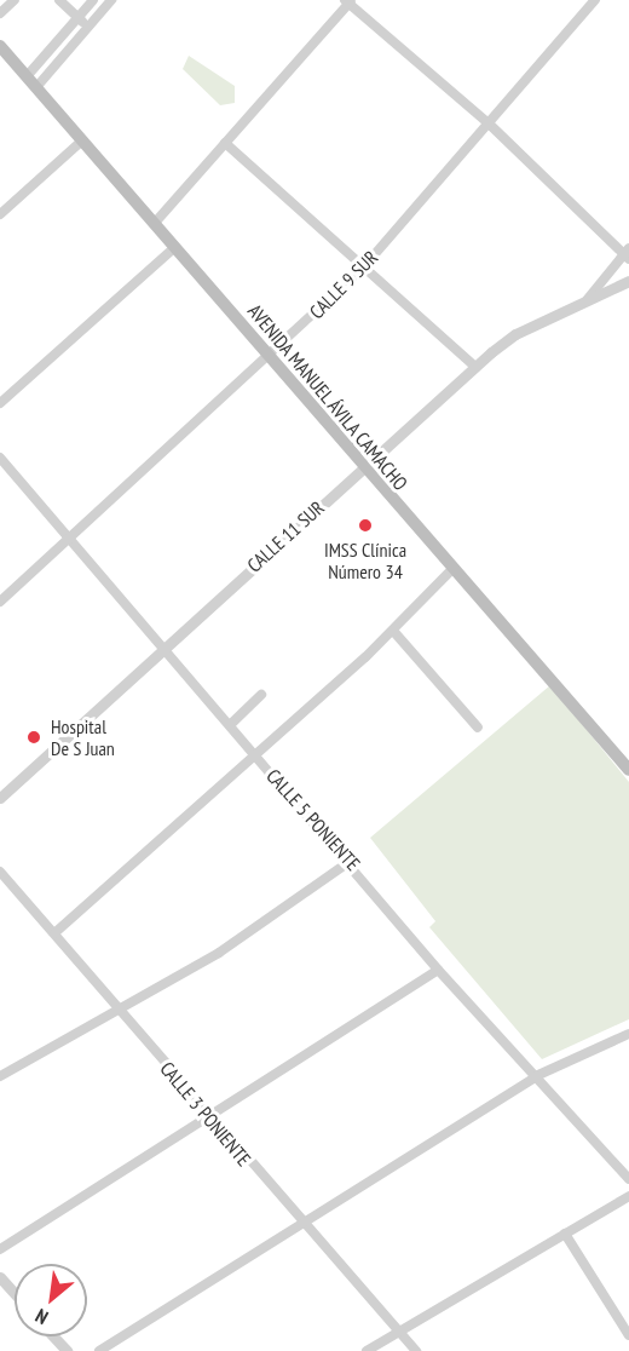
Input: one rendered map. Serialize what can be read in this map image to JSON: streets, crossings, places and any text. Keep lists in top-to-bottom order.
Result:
{
  "streets": {
    "main road": ["AVENIDA MANUEL ÁVILA CAMACHO"],
    "street": [
      "CALLE 9 SUR",
      "CALLE 11 SUR",
      "CALLE 5 PONIENTE",
      "CALLE 3 PONIENTE"
    ]
  },
  "crossings": [
    ["CALLE 9 SUR", "AVENIDA MANUEL ÁVILA CAMACHO"],
    ["CALLE 9 SUR", "CALLE 5 PONIENTE"],
    ["AVENIDA MANUEL ÁVILA CAMACHO", "CALLE 11 SUR"],
    ["CALLE 11 SUR", "CALLE 5 PONIENTE"]
  ],
  "places": ["IMSS Clínica Número 34", "Hospital De S Juan"],
  "north": "bottom left"
}
